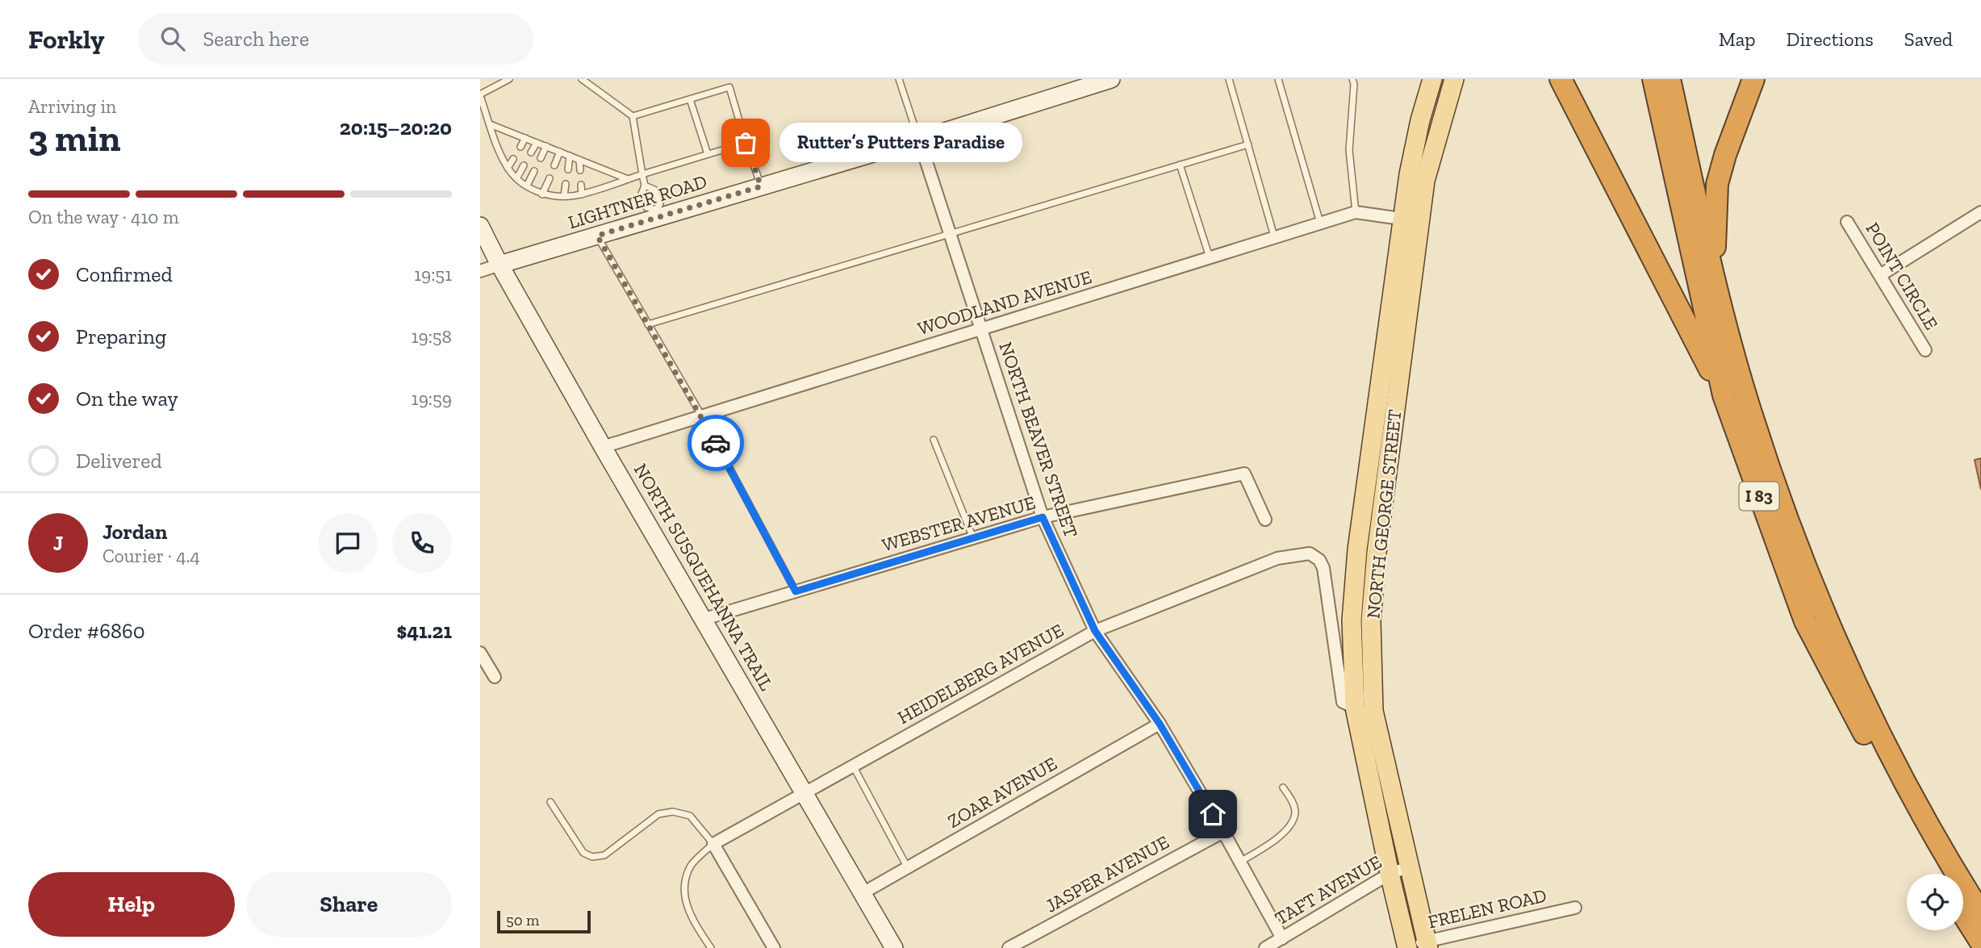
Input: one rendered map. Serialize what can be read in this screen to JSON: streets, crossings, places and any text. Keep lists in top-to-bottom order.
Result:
{
  "streets": {
    "highway": ["I 83"],
    "main road": ["LIGHTNER ROAD", "NORTH GEORGE STREET", "NORTH SUSQUEHANNA TRAIL"],
    "street": [
      "POINT CIRCLE",
      "WOODLAND AVENUE",
      "NORTH BEAVER STREET",
      "WEBSTER AVENUE",
      "HEIDELBERG AVENUE",
      "ZOAR AVENUE",
      "JASPER AVENUE",
      "TAFT AVENUE",
      "FRELEN ROAD"
    ]
  },
  "crossings": [
    ["LIGHTNER ROAD", "NORTH BEAVER STREET"],
    ["LIGHTNER ROAD", "NORTH SUSQUEHANNA TRAIL"],
    ["WOODLAND AVENUE", "NORTH BEAVER STREET"],
    ["WOODLAND AVENUE", "NORTH GEORGE STREET"],
    ["WOODLAND AVENUE", "NORTH SUSQUEHANNA TRAIL"],
    ["NORTH BEAVER STREET", "WEBSTER AVENUE"],
    ["NORTH BEAVER STREET", "HEIDELBERG AVENUE"],
    ["NORTH BEAVER STREET", "ZOAR AVENUE"],
    ["NORTH BEAVER STREET", "JASPER AVENUE"],
    ["NORTH BEAVER STREET", "TAFT AVENUE"],
    ["NORTH GEORGE STREET", "HEIDELBERG AVENUE"],
    ["NORTH GEORGE STREET", "TAFT AVENUE"],
    ["NORTH GEORGE STREET", "FRELEN ROAD"],
    ["WEBSTER AVENUE", "NORTH SUSQUEHANNA TRAIL"],
    ["NORTH SUSQUEHANNA TRAIL", "HEIDELBERG AVENUE"],
    ["NORTH SUSQUEHANNA TRAIL", "ZOAR AVENUE"]
  ],
  "places": ["Rutter’s Putters Paradise"],
  "scale_bar": "50 m",
  "page": {
    "header": "Forkly",
    "search": "Search here",
    "nav": ["Map", "Directions", "Saved"],
    "heading": ["3 min", "Arriving in", "20:15–20:20"],
    "panel": [
      "Jordan",
      "Courier · 4.4",
      "Order #6860",
      "$41.21"
    ],
    "bubble": "Rutter’s Putters Paradise",
    "bar": "On the way · 410 m",
    "list": [
      ["Confirmed", "19:51"],
      ["Preparing", "19:58"],
      ["On the way", "19:59"],
      "Delivered"
    ],
    "round": "J",
    "buttons": ["Help", "Share"],
    "scale": "50 m"
  }
}
